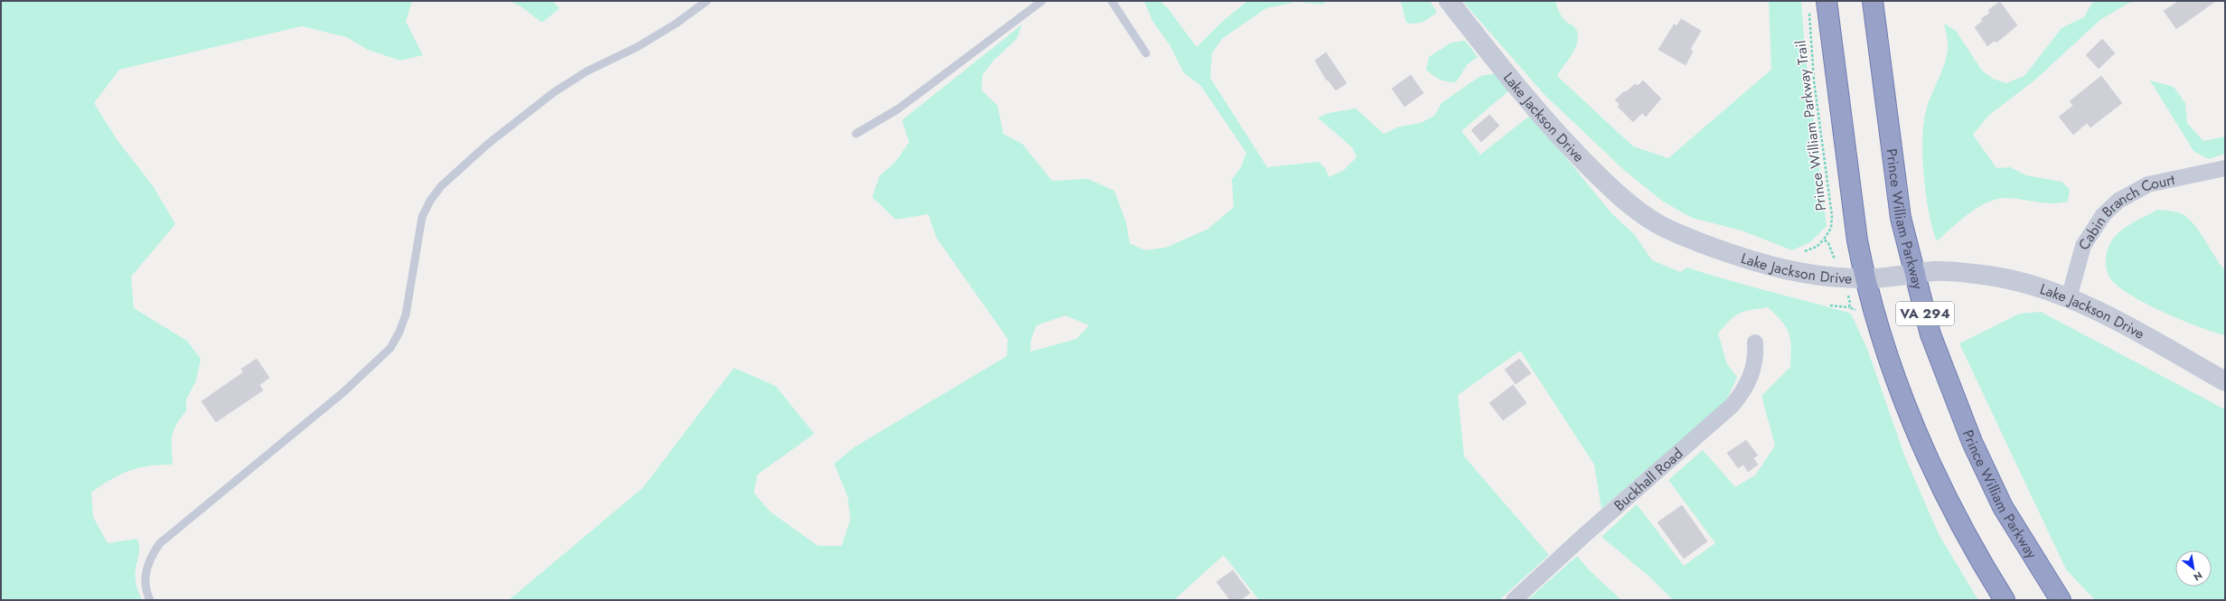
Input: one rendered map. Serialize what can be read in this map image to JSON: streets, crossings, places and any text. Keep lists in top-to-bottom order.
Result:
{
  "streets": {
    "highway": ["Prince William Parkway", "VA 294"],
    "street": ["Lake Jackson Drive", "Cabin Branch Court", "Buckhall Road"],
    "path": ["Prince William Parkway Trail"]
  },
  "crossings": [
    ["Lake Jackson Drive", "Cabin Branch Court"],
    ["Lake Jackson Drive", "Prince William Parkway"],
    ["Lake Jackson Drive", "VA 294"]
  ],
  "north": "bottom right"
}
